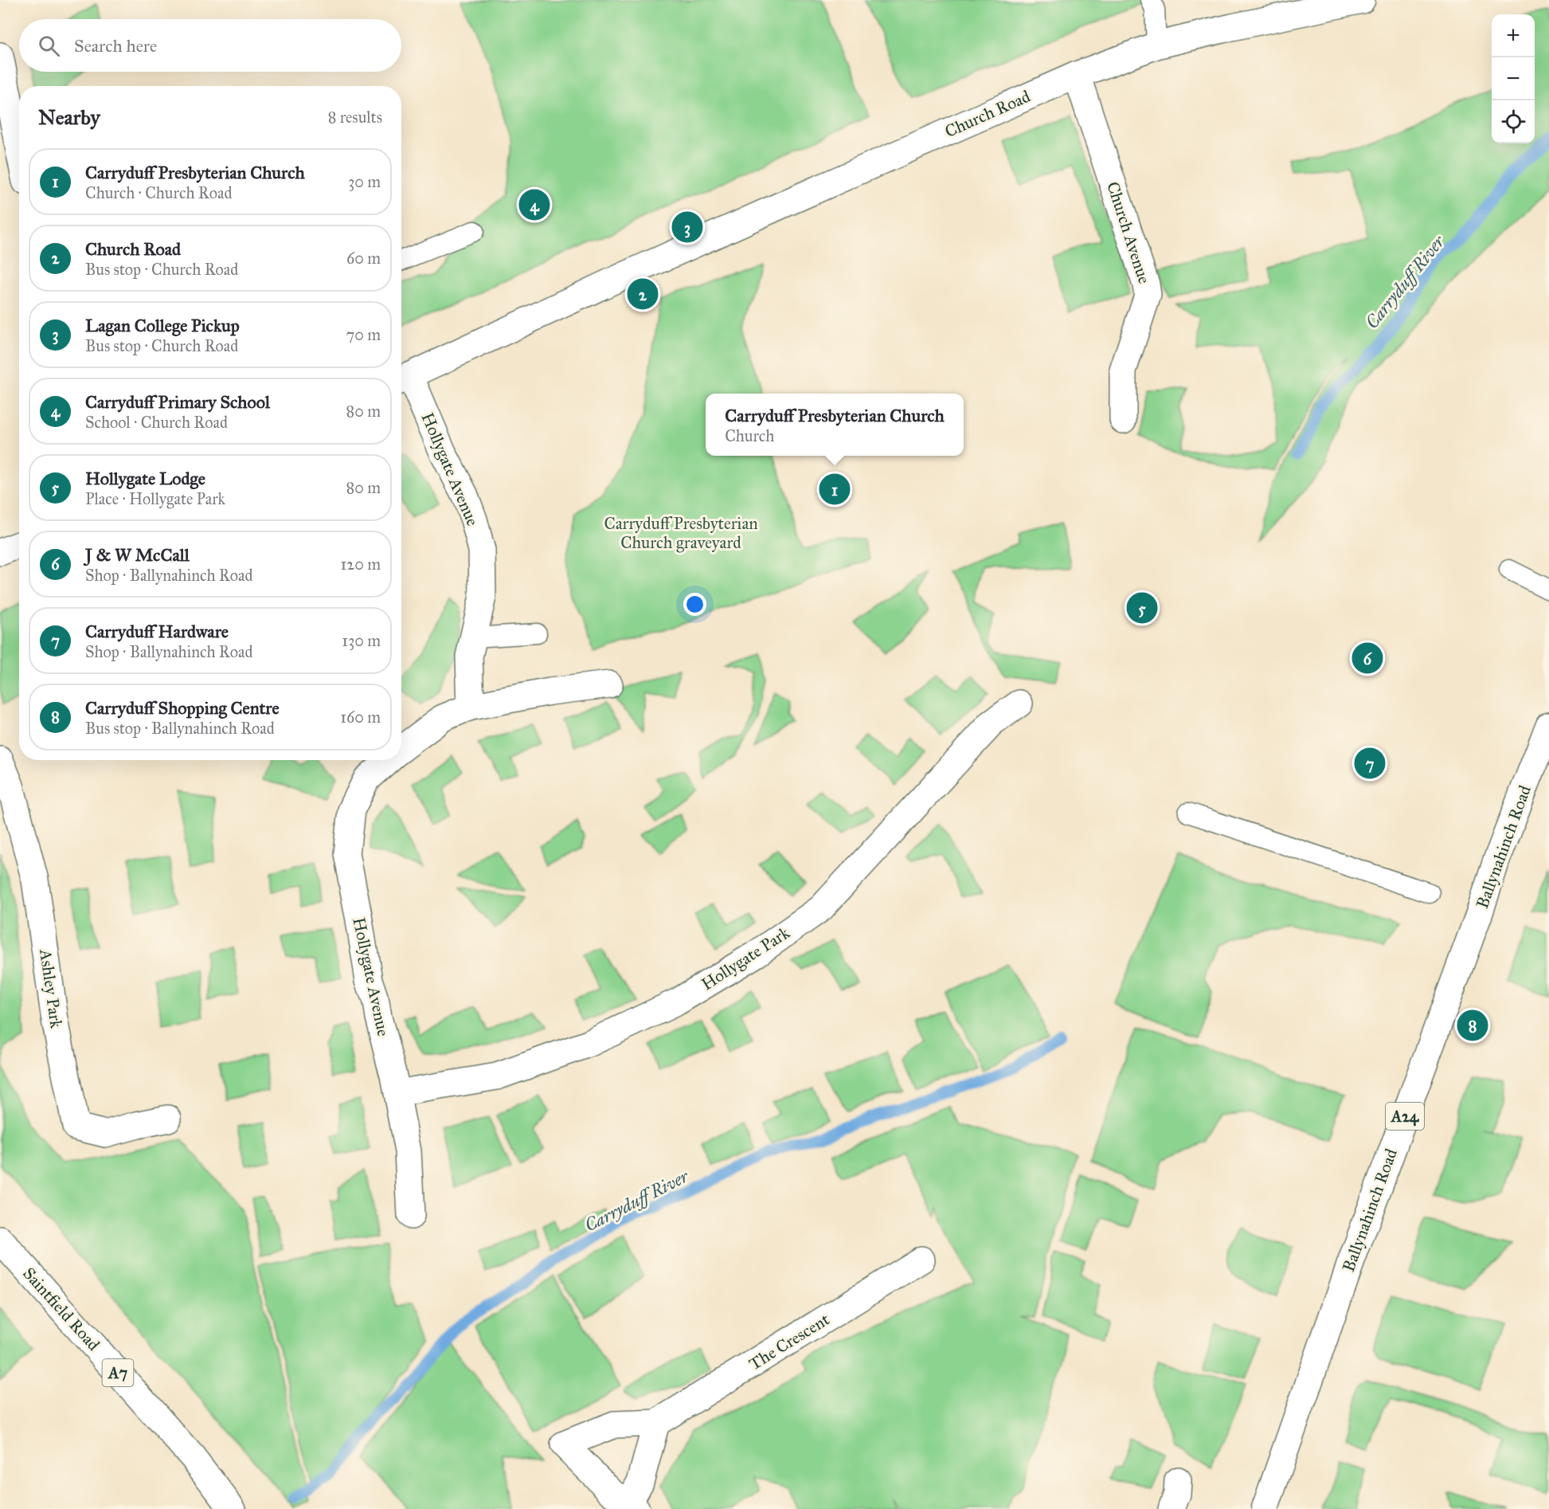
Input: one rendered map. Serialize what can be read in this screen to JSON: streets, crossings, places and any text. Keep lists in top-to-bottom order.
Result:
{
  "streets": {
    "main road": [
      "Church Road",
      "Church Avenue",
      "Hollygate Avenue",
      "Ballynahinch Road",
      "Hollygate Park",
      "Ashley Park",
      "A24",
      "Saintfield Road",
      "The Crescent",
      "A7"
    ]
  },
  "crossings": [
    ["Church Road", "Church Avenue"],
    ["Church Road", "Hollygate Avenue"],
    ["Hollygate Avenue", "Hollygate Park"]
  ],
  "water": ["Carryduff River"],
  "parks": ["Carryduff Presbyterian Church graveyard"],
  "page": {
    "map_buttons": ["+", "−"],
    "search": "Search here",
    "heading": ["Nearby", "8 results"],
    "list": [
      {
        "mark": "1",
        "name": "Carryduff Presbyterian Church",
        "note": "Church · Church Road",
        "value": "30 m"
      },
      {
        "mark": "2",
        "name": "Church Road",
        "note": "Bus stop · Church Road",
        "value": "60 m"
      },
      {
        "mark": "3",
        "name": "Lagan College Pickup",
        "note": "Bus stop · Church Road",
        "value": "70 m"
      },
      {
        "mark": "4",
        "name": "Carryduff Primary School",
        "note": "School · Church Road",
        "value": "80 m"
      },
      {
        "mark": "5",
        "name": "Hollygate Lodge",
        "note": "Place · Hollygate Park",
        "value": "80 m"
      },
      {
        "mark": "6",
        "name": "J & W McCall",
        "note": "Shop · Ballynahinch Road",
        "value": "120 m"
      },
      {
        "mark": "7",
        "name": "Carryduff Hardware",
        "note": "Shop · Ballynahinch Road",
        "value": "130 m"
      },
      {
        "mark": "8",
        "name": "Carryduff Shopping Centre",
        "note": "Bus stop · Ballynahinch Road",
        "value": "160 m"
      }
    ],
    "pins": [
      "4",
      "3",
      "2",
      "1",
      "5",
      "6",
      "7",
      "8"
    ],
    "popup": ["Carryduff Presbyterian Church", "Church"]
  }
}
